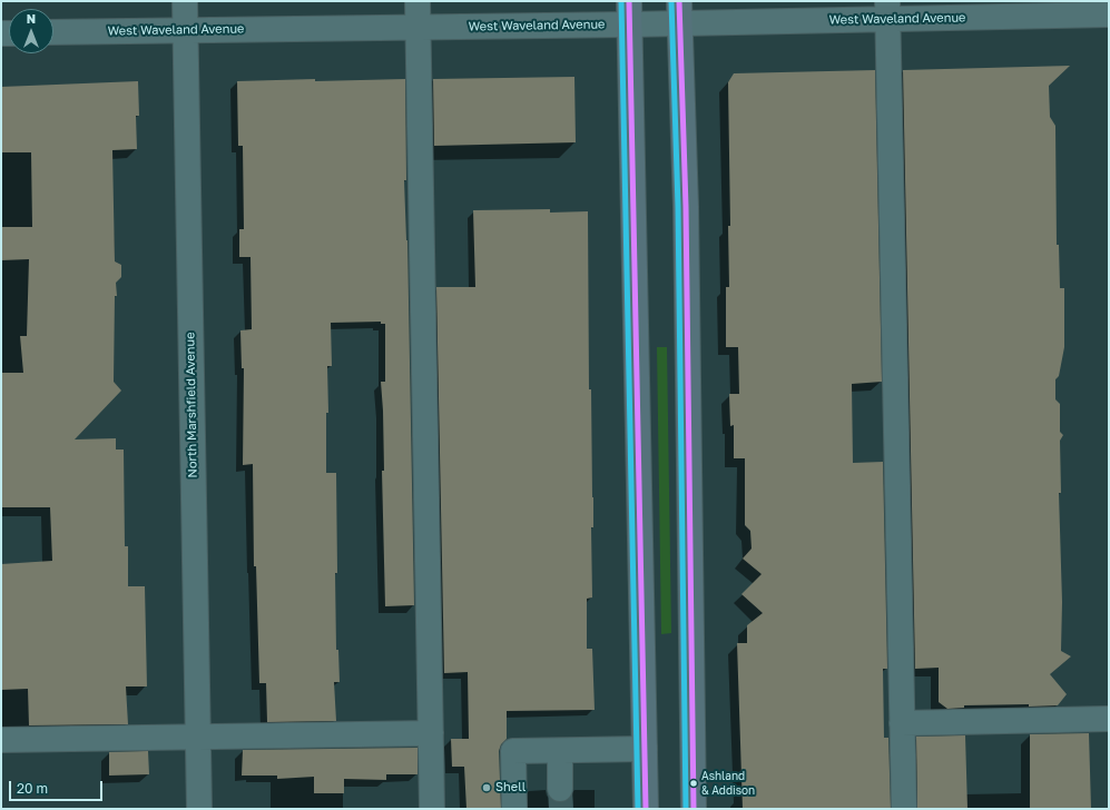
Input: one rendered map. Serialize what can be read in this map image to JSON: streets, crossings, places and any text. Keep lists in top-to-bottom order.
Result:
{
  "streets": {
    "street": ["West Waveland Avenue", "North Marshfield Avenue"]
  },
  "crossings": [
    ["West Waveland Avenue", "North Marshfield Avenue"]
  ],
  "places": ["Ashland & Addison", "Shell"],
  "scale_bar": "20 m",
  "north": "top"
}
